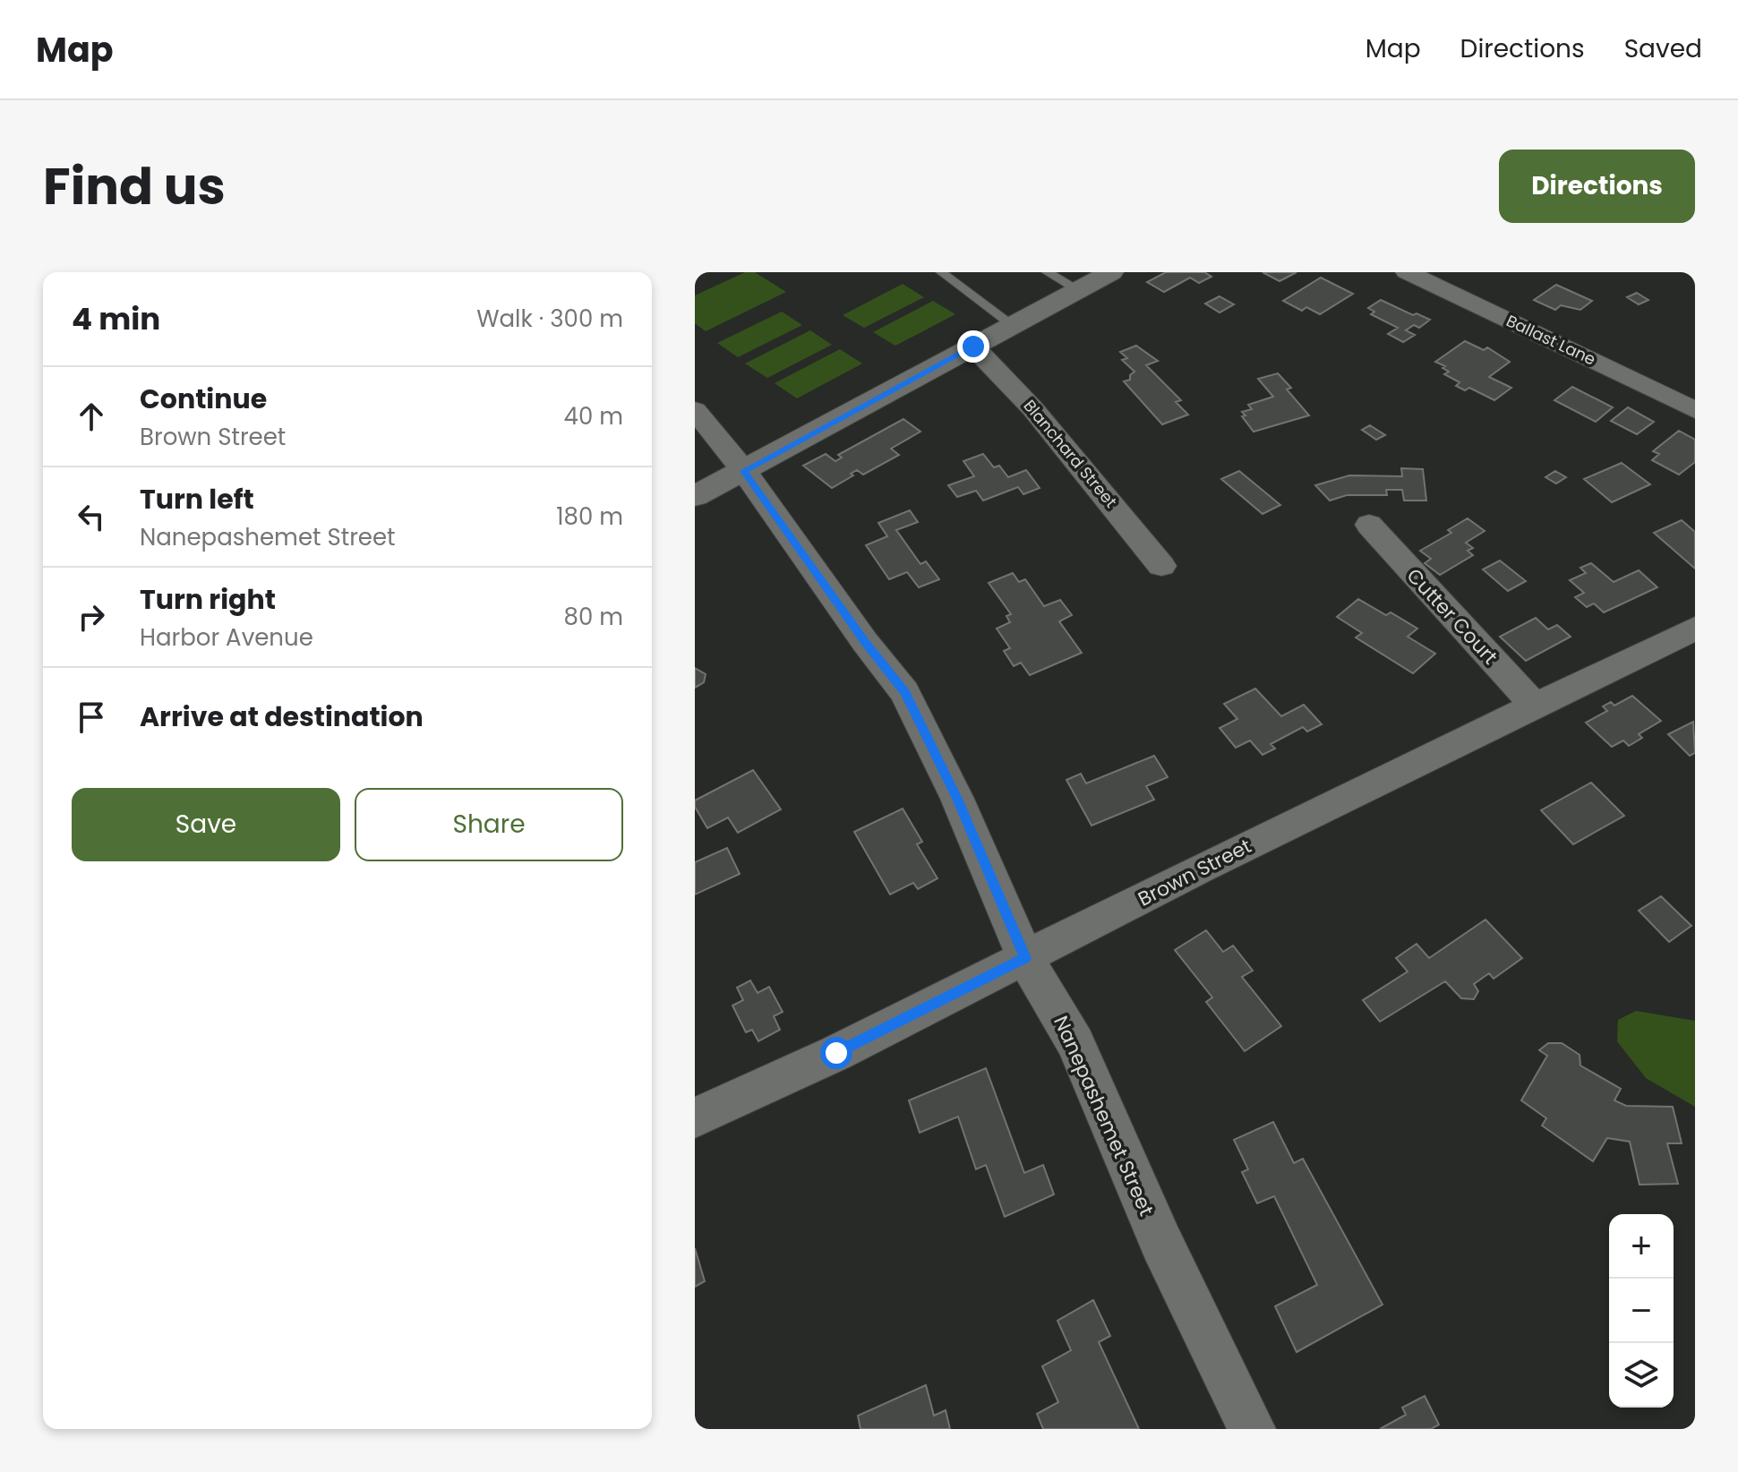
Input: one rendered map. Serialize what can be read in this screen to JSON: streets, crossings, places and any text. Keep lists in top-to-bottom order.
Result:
{
  "streets": {
    "street": [
      "Ballast Lane",
      "Blanchard Street",
      "Cutter Court",
      "Brown Street",
      "Nanepashemet Street"
    ]
  },
  "crossings": [
    ["Cutter Court", "Brown Street"],
    ["Brown Street", "Nanepashemet Street"]
  ],
  "page": {
    "header": "Map",
    "nav": ["Map", "Directions", "Saved"],
    "title": "Find us",
    "buttons": [
      "Directions",
      ["Save", "Share"]
    ],
    "heading": ["4 min", "Walk · 300 m"],
    "list": [
      ["Continue", "Brown Street", "40 m"],
      ["Turn left", "Nanepashemet Street", "180 m"],
      ["Turn right", "Harbor Avenue", "80 m"],
      "Arrive at destination"
    ],
    "map_buttons": ["+", "−"]
  }
}
